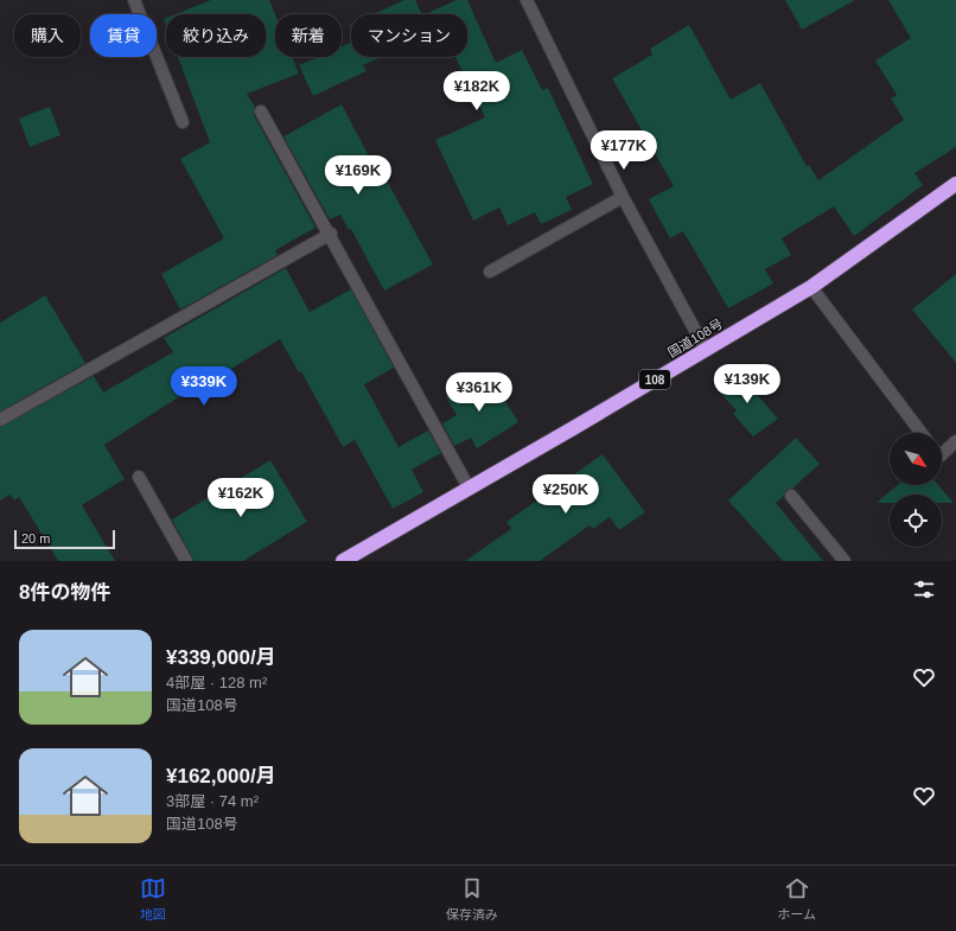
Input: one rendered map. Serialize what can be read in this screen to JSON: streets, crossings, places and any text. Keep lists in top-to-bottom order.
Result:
{
  "streets": {
    "highway": ["国道108号", "108"]
  },
  "scale_bar": "20 m",
  "north": "bottom right",
  "page": {
    "chip": [
      "購入",
      "賃貸",
      "絞り込み",
      "新着",
      "マンション"
    ],
    "price": [
      "¥182K",
      "¥177K",
      "¥169K",
      "¥139K",
      "¥339K",
      "¥361K",
      "¥250K",
      "¥162K"
    ],
    "scale": "20 m",
    "heading": "8件の物件",
    "list": [
      {
        "name": "¥339,000/月",
        "note": "4部屋 · 128 m² · 国道108号"
      },
      {
        "name": "¥162,000/月",
        "note": "3部屋 · 74 m² · 国道108号"
      }
    ],
    "tabs": ["地図", "保存済み", "ホーム"]
  }
}
